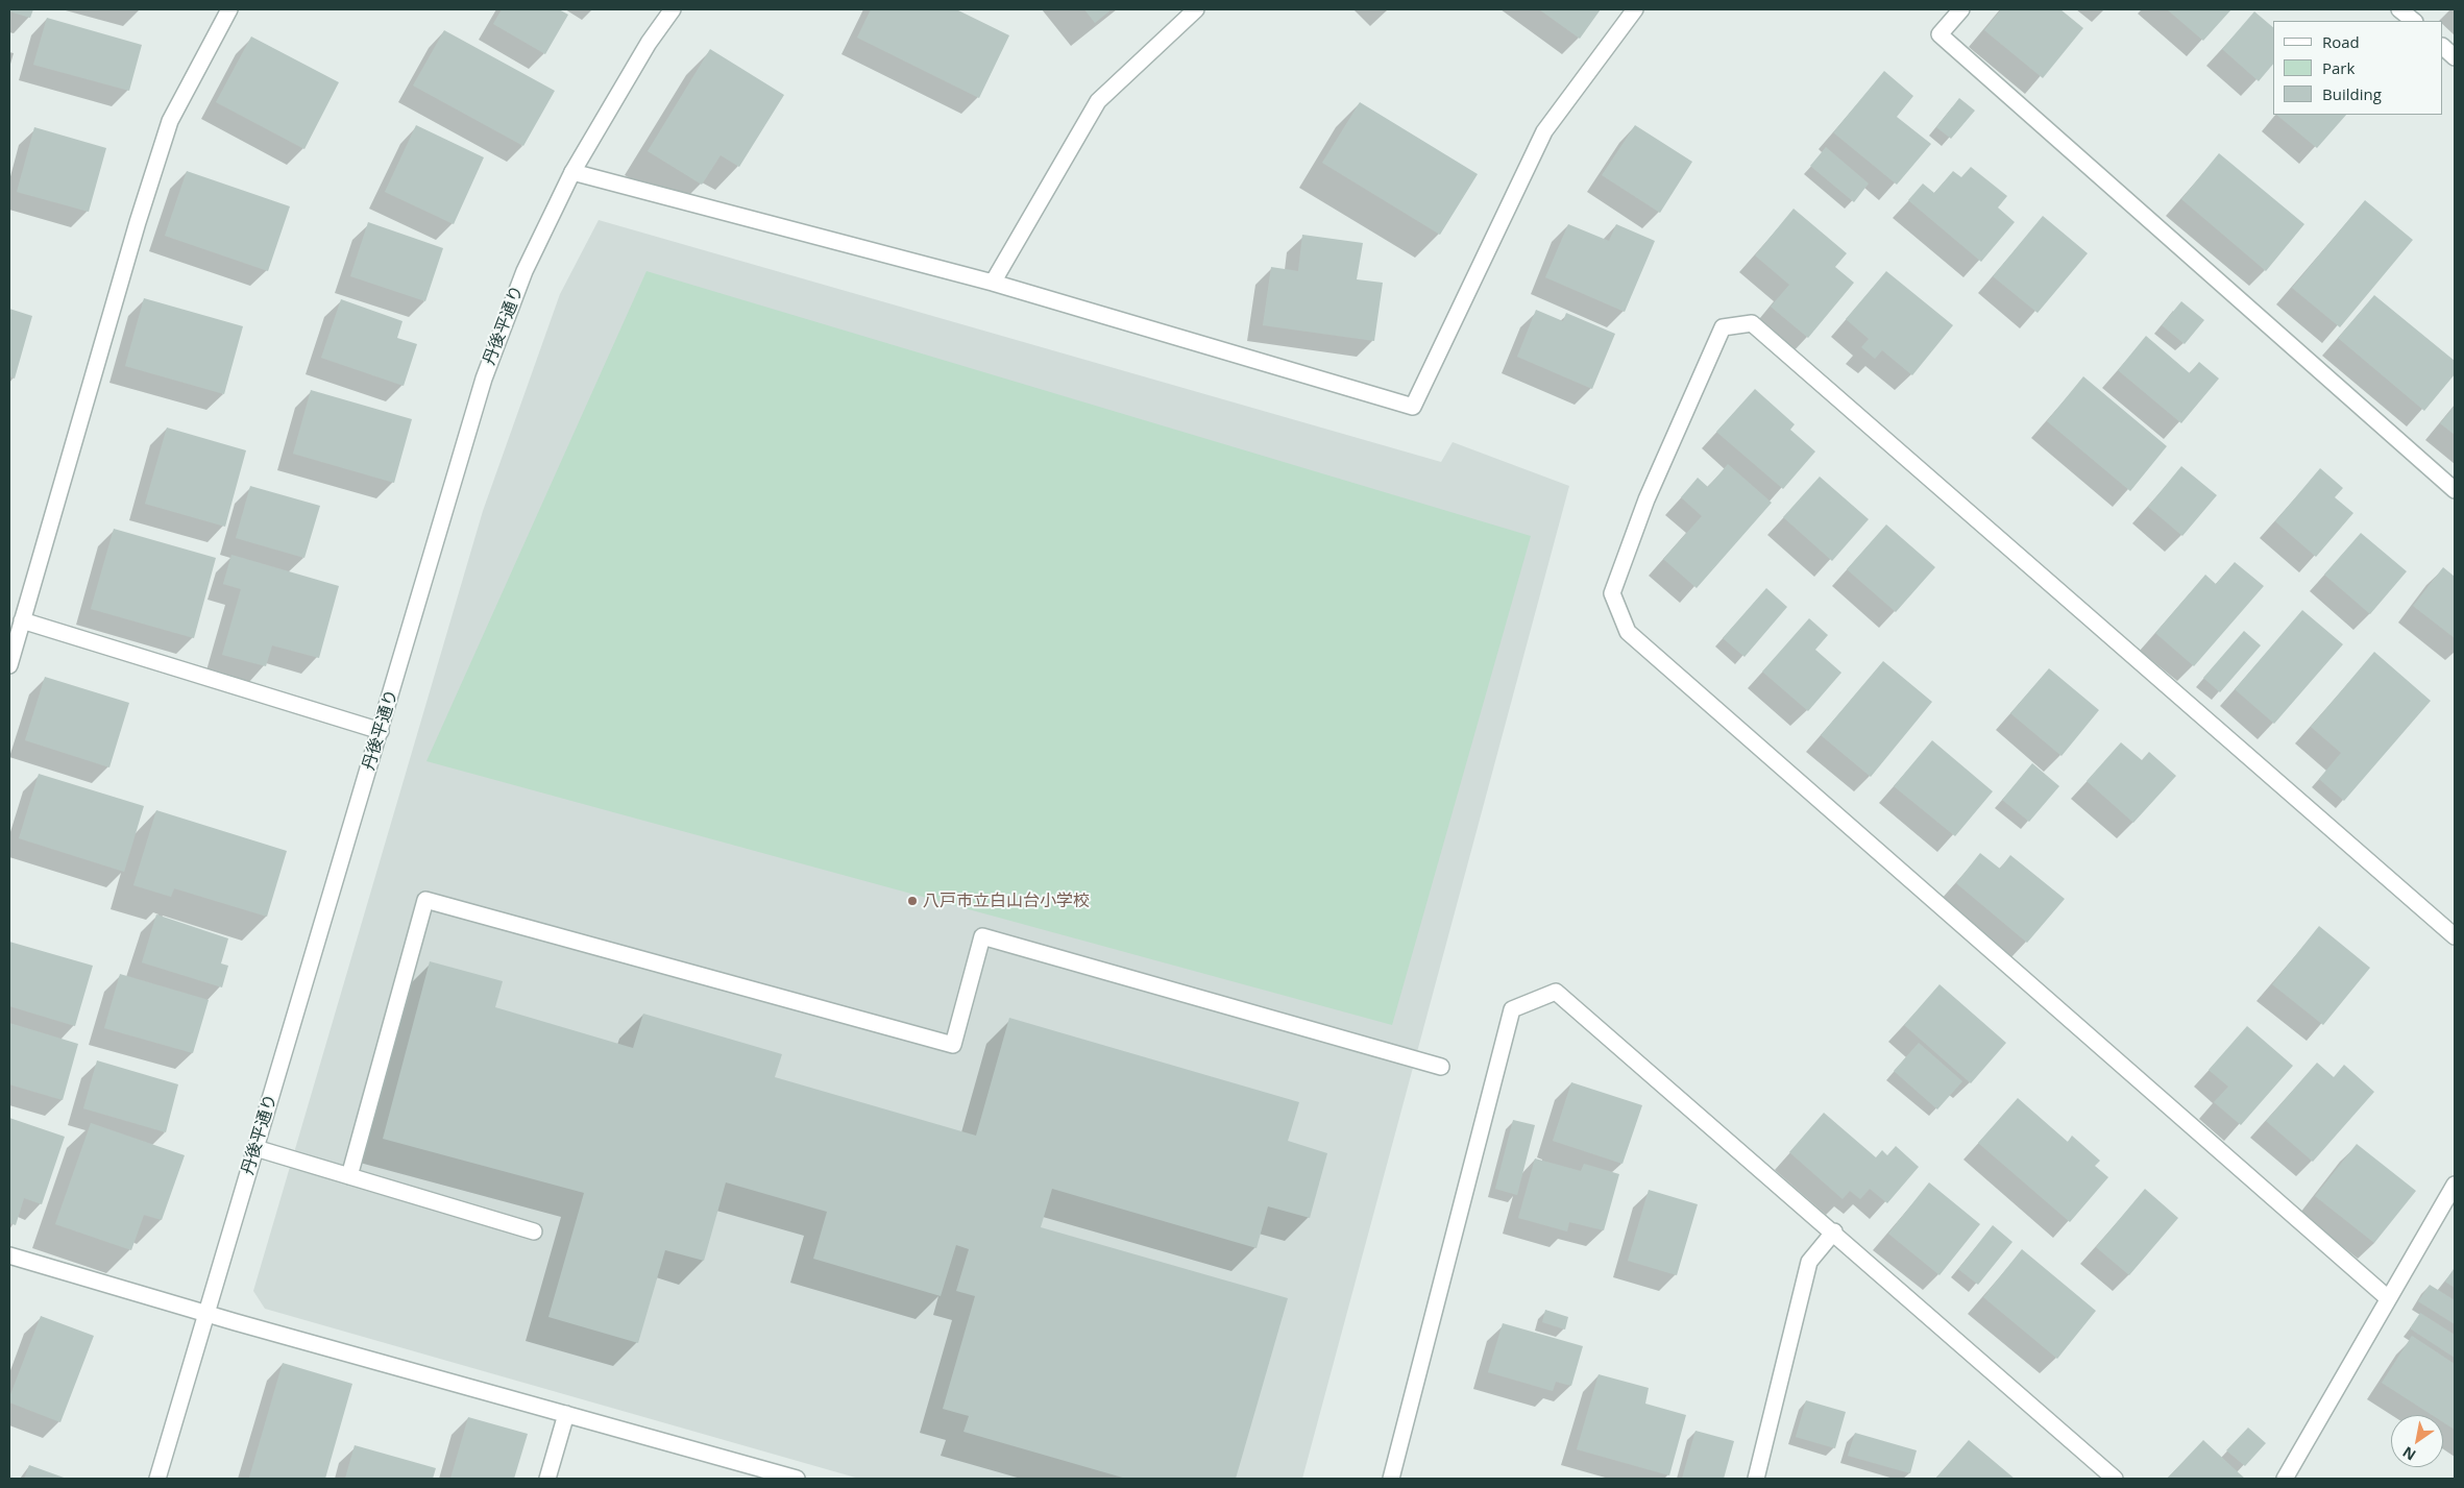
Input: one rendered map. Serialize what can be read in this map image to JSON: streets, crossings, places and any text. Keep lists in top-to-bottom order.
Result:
{
  "streets": {
    "street": ["丹後平通り"]
  },
  "places": ["八戸市立白山台小学校"],
  "legend": ["Road", "Park", "Building"],
  "north": "bottom left"
}
